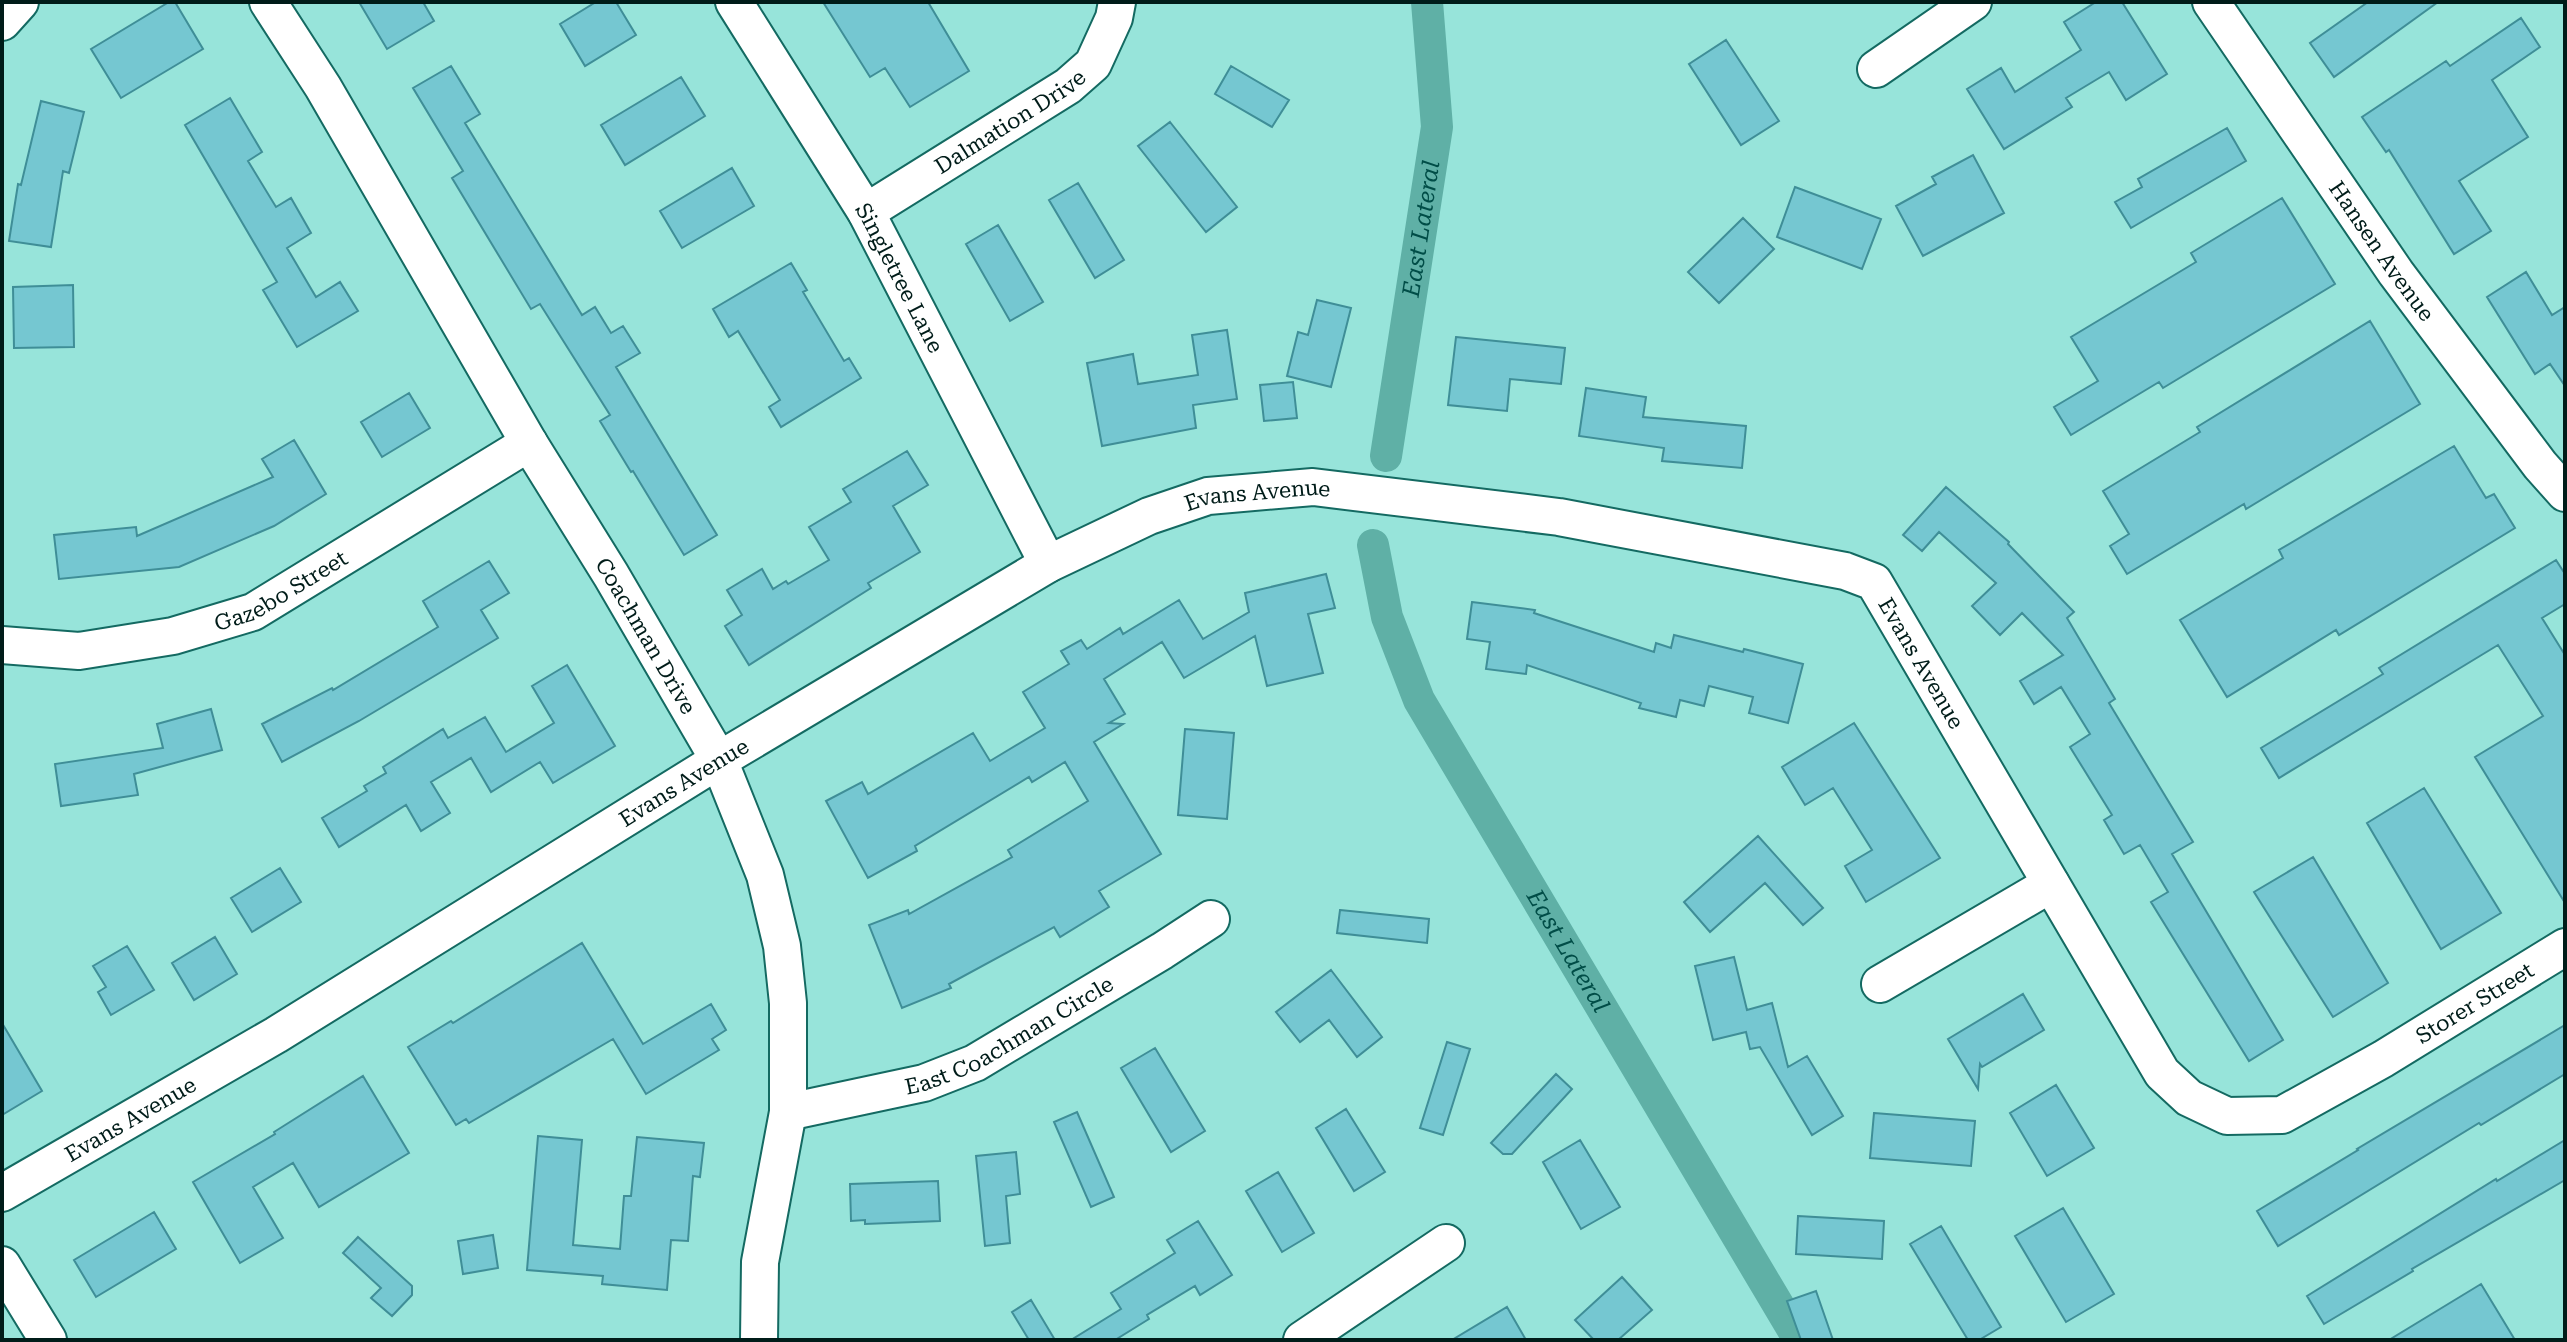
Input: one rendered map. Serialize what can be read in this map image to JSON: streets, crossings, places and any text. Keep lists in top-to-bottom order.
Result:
{
  "streets": {
    "street": [
      "Dalmation Drive",
      "Hansen Avenue",
      "Singletree Lane",
      "Evans Avenue",
      "Gazebo Street",
      "Coachman Drive",
      "Storer Street",
      "East Coachman Circle"
    ]
  },
  "crossings": [
    ["Dalmation Drive", "Singletree Lane"],
    ["Singletree Lane", "Evans Avenue"],
    ["Evans Avenue", "Coachman Drive"],
    ["Evans Avenue", "Storer Street"],
    ["Gazebo Street", "Coachman Drive"],
    ["Coachman Drive", "East Coachman Circle"]
  ],
  "water": ["East Lateral"]
}
